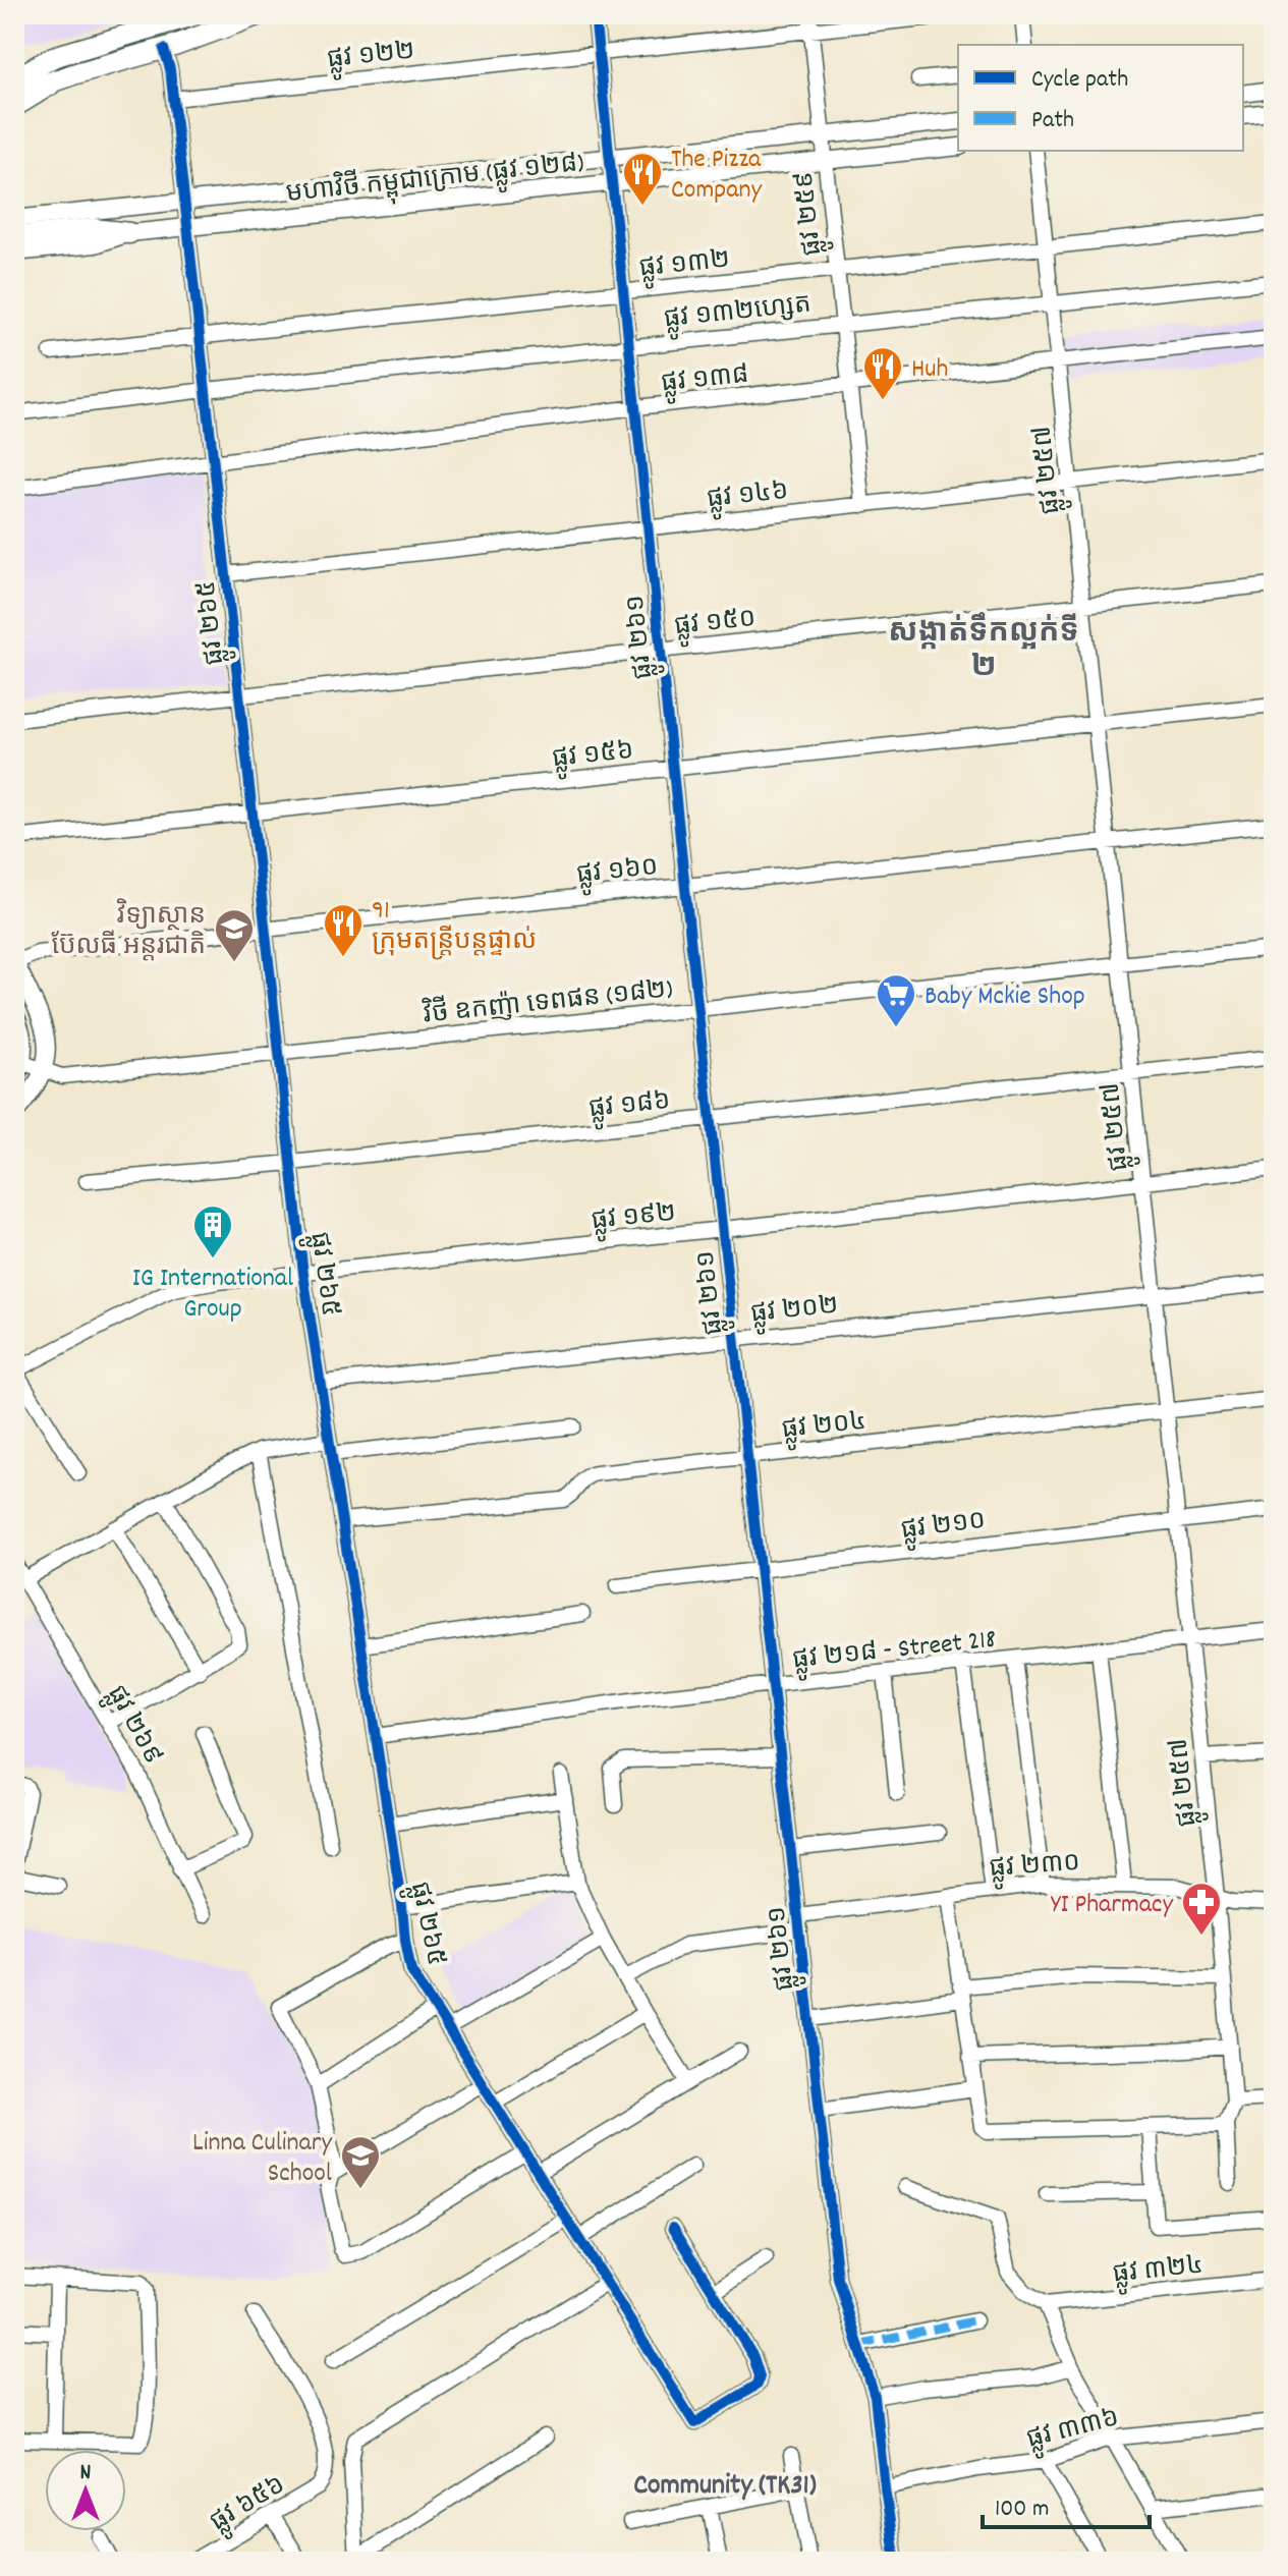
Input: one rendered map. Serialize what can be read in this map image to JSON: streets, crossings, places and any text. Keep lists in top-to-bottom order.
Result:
{
  "streets": {
    "main road": ["មហាវិថី កម្ពុជាក្រោម (ផ្លូវ ១២៨)"],
    "street": [
      "ផ្លូវ ១២២",
      "ផ្លូវ ២៥៩",
      "ផ្លូវ ១៣២",
      "ផ្លូវ ១៣២ហ្សេត",
      "ផ្លូវ ១៣៨",
      "ផ្លូវ ២៥៧",
      "ផ្លូវ ១៤៦",
      "ផ្លូវ ១៥០",
      "ផ្លូវ ២៦៥",
      "ផ្លូវ ២៦១",
      "ផ្លូវ ១៥៦",
      "ផ្លូវ ១៦០",
      "វិថី ឧកញ៉ា ទេពផន (១៨២)",
      "ផ្លូវ ១៨៦",
      "ផ្លូវ ១៩២",
      "ផ្លូវ ២០២",
      "ផ្លូវ ២០៤",
      "ផ្លូវ ២១០",
      "ផ្លូវ ២១៨ - Street 218",
      "ផ្លូវ ២៦៩",
      "ផ្លូវ ២៣០",
      "ផ្លូវ ៣២៤",
      "ផ្លូវ ៣៣៦",
      "ផ្លូវ ៦៥៦"
    ]
  },
  "crossings": [
    ["ផ្លូវ ១២២", "ផ្លូវ ២៥៩"],
    ["ផ្លូវ ១២២", "ផ្លូវ ២៦៥"],
    ["ផ្លូវ ១២២", "ផ្លូវ ២៦១"],
    ["មហាវិថី កម្ពុជាក្រោម (ផ្លូវ ១២៨)", "ផ្លូវ ២៥៩"],
    ["មហាវិថី កម្ពុជាក្រោម (ផ្លូវ ១២៨)", "ផ្លូវ ២៦៥"],
    ["មហាវិថី កម្ពុជាក្រោម (ផ្លូវ ១២៨)", "ផ្លូវ ២៦១"],
    ["ផ្លូវ ២៥៩", "ផ្លូវ ១៣២"],
    ["ផ្លូវ ២៥៩", "ផ្លូវ ១៣២ហ្សេត"],
    ["ផ្លូវ ២៥៩", "ផ្លូវ ១៣៨"],
    ["ផ្លូវ ២៥៩", "ផ្លូវ ១៤៦"],
    ["ផ្លូវ ១៣២", "ផ្លូវ ២៥៧"],
    ["ផ្លូវ ១៣២", "ផ្លូវ ២៦៥"],
    ["ផ្លូវ ១៣២", "ផ្លូវ ២៦១"],
    ["ផ្លូវ ១៣២ហ្សេត", "ផ្លូវ ២៥៧"],
    ["ផ្លូវ ១៣២ហ្សេត", "ផ្លូវ ២៦៥"],
    ["ផ្លូវ ១៣២ហ្សេត", "ផ្លូវ ២៦១"],
    ["ផ្លូវ ១៣៨", "ផ្លូវ ២៥៧"],
    ["ផ្លូវ ១៣៨", "ផ្លូវ ២៦៥"],
    ["ផ្លូវ ១៣៨", "ផ្លូវ ២៦១"],
    ["ផ្លូវ ២៥៧", "ផ្លូវ ១៤៦"],
    ["ផ្លូវ ២៥៧", "ផ្លូវ ១៥០"],
    ["ផ្លូវ ២៥៧", "ផ្លូវ ១៥៦"],
    ["ផ្លូវ ២៥៧", "ផ្លូវ ១៦០"],
    ["ផ្លូវ ២៥៧", "វិថី ឧកញ៉ា ទេពផន (១៨២)"],
    ["ផ្លូវ ២៥៧", "ផ្លូវ ១៨៦"],
    ["ផ្លូវ ២៥៧", "ផ្លូវ ១៩២"],
    ["ផ្លូវ ២៥៧", "ផ្លូវ ២០២"],
    ["ផ្លូវ ២៥៧", "ផ្លូវ ២០៤"],
    ["ផ្លូវ ២៥៧", "ផ្លូវ ២១០"],
    ["ផ្លូវ ២៥៧", "ផ្លូវ ២១៨ - Street 218"],
    ["ផ្លូវ ២៥៧", "ផ្លូវ ២៣០"],
    ["ផ្លូវ ១៤៦", "ផ្លូវ ២៦៥"],
    ["ផ្លូវ ១៤៦", "ផ្លូវ ២៦១"],
    ["ផ្លូវ ១៥០", "ផ្លូវ ២៦៥"],
    ["ផ្លូវ ១៥០", "ផ្លូវ ២៦១"],
    ["ផ្លូវ ២៦៥", "ផ្លូវ ១៥៦"],
    ["ផ្លូវ ២៦៥", "ផ្លូវ ១៦០"],
    ["ផ្លូវ ២៦៥", "វិថី ឧកញ៉ា ទេពផន (១៨២)"],
    ["ផ្លូវ ២៦៥", "ផ្លូវ ១៨៦"],
    ["ផ្លូវ ២៦៥", "ផ្លូវ ១៩២"],
    ["ផ្លូវ ២៦៥", "ផ្លូវ ២០២"],
    ["ផ្លូវ ២៦៥", "ផ្លូវ ២០៤"],
    ["ផ្លូវ ២៦៥", "ផ្លូវ ២១៨ - Street 218"],
    ["ផ្លូវ ២៦១", "ផ្លូវ ១៥៦"],
    ["ផ្លូវ ២៦១", "ផ្លូវ ១៦០"],
    ["ផ្លូវ ២៦១", "វិថី ឧកញ៉ា ទេពផន (១៨២)"],
    ["ផ្លូវ ២៦១", "ផ្លូវ ១៨៦"],
    ["ផ្លូវ ២៦១", "ផ្លូវ ១៩២"],
    ["ផ្លូវ ២៦១", "ផ្លូវ ២០២"],
    ["ផ្លូវ ២៦១", "ផ្លូវ ២០៤"],
    ["ផ្លូវ ២៦១", "ផ្លូវ ២១០"],
    ["ផ្លូវ ២៦១", "ផ្លូវ ២១៨ - Street 218"],
    ["ផ្លូវ ២៦១", "ផ្លូវ ២៣០"],
    ["ផ្លូវ ២៦១", "ផ្លូវ ៣៣៦"]
  ],
  "districts": ["សង្កាត់ទឹកល្អក់ទី ២", "Community (TK31)"],
  "places": {
    "restaurant": ["The Pizza Company", "Huh", "91 ក្រុមតន្រ្តីបន្តផ្ទាល់"],
    "school or university": ["វិទ្យាស្ថាន ប៊ែលធី អន្ដរជាតិ", "Linna Culinary School"],
    "supermarket": ["Baby Mckie Shop"],
    "building": ["IG International Group"],
    "pharmacy": ["YI Pharmacy"]
  },
  "legend": ["Cycle path", "Path"],
  "scale_bar": "100 m",
  "north": "top"
}
